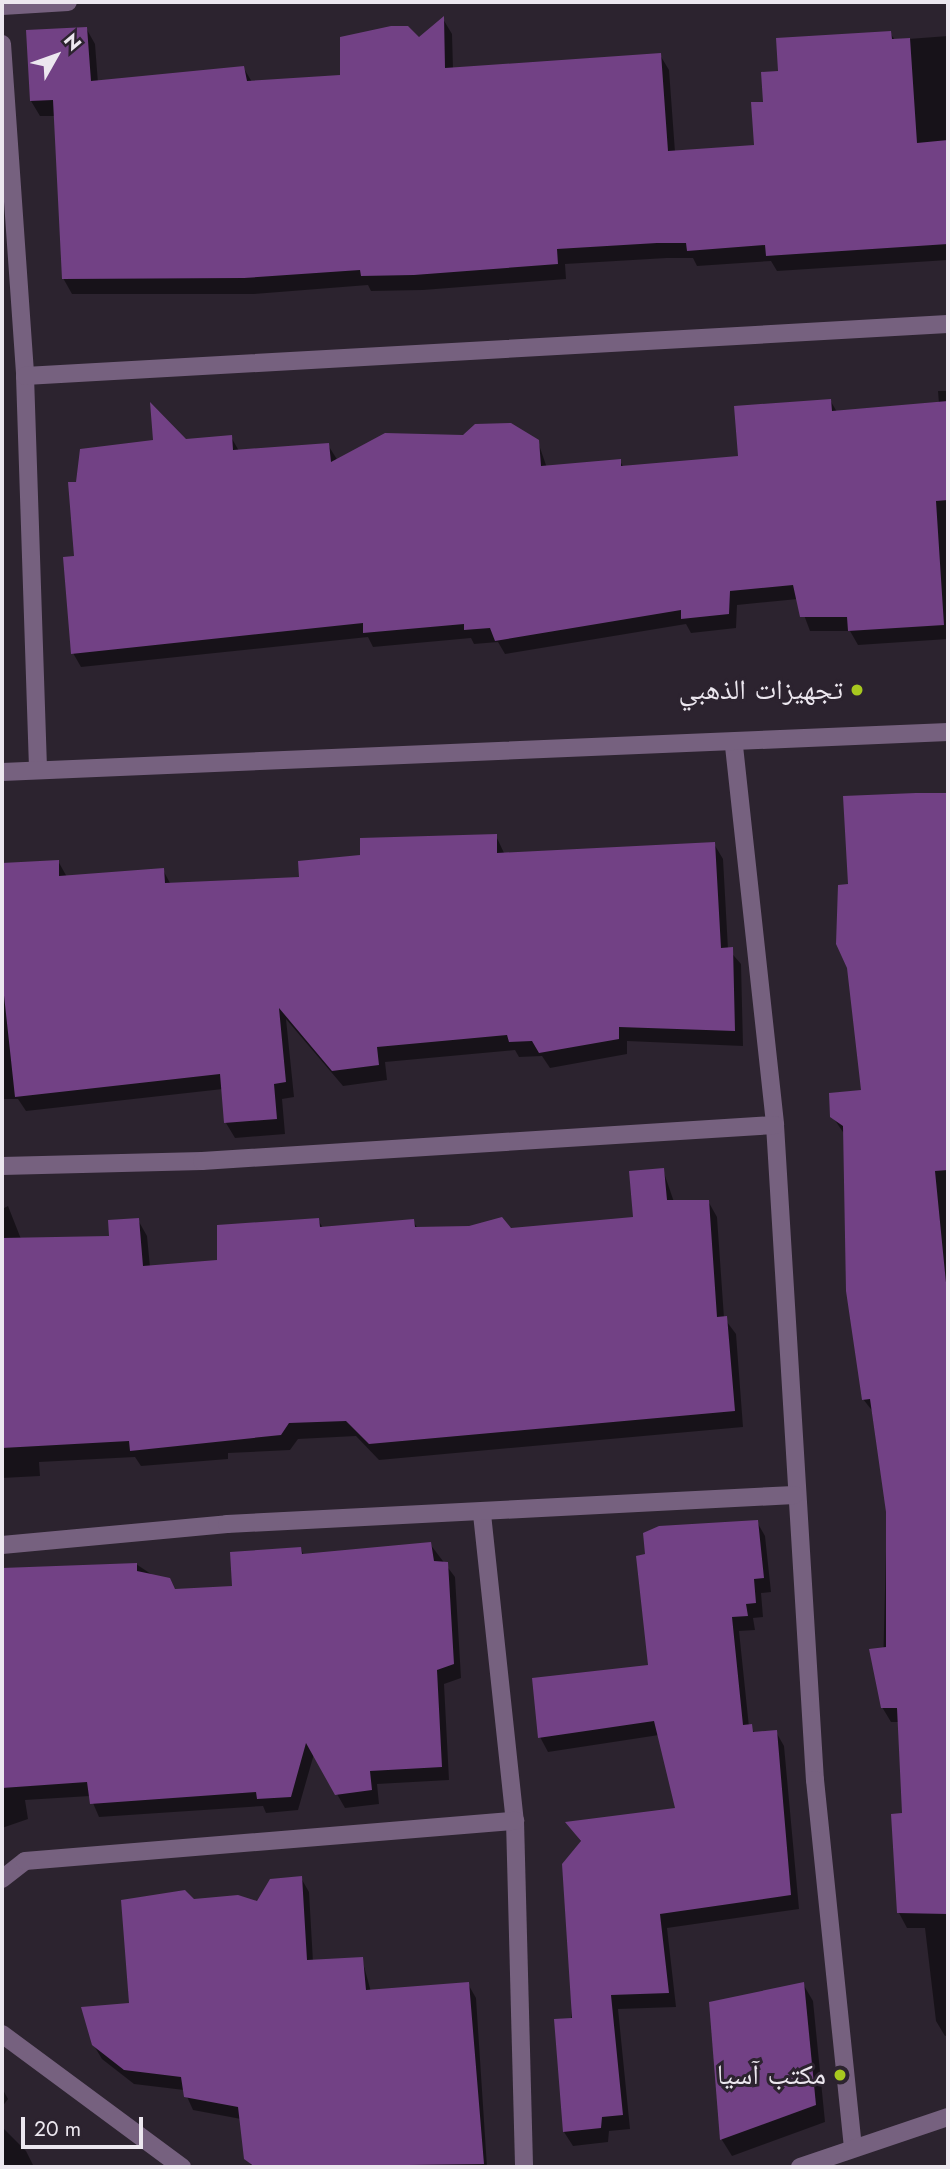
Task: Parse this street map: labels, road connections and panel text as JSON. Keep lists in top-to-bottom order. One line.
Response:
{"places":["تجهيزات الذهبي","مكتب آسيا"],"scale_bar":"20 m","north":"top right"}
